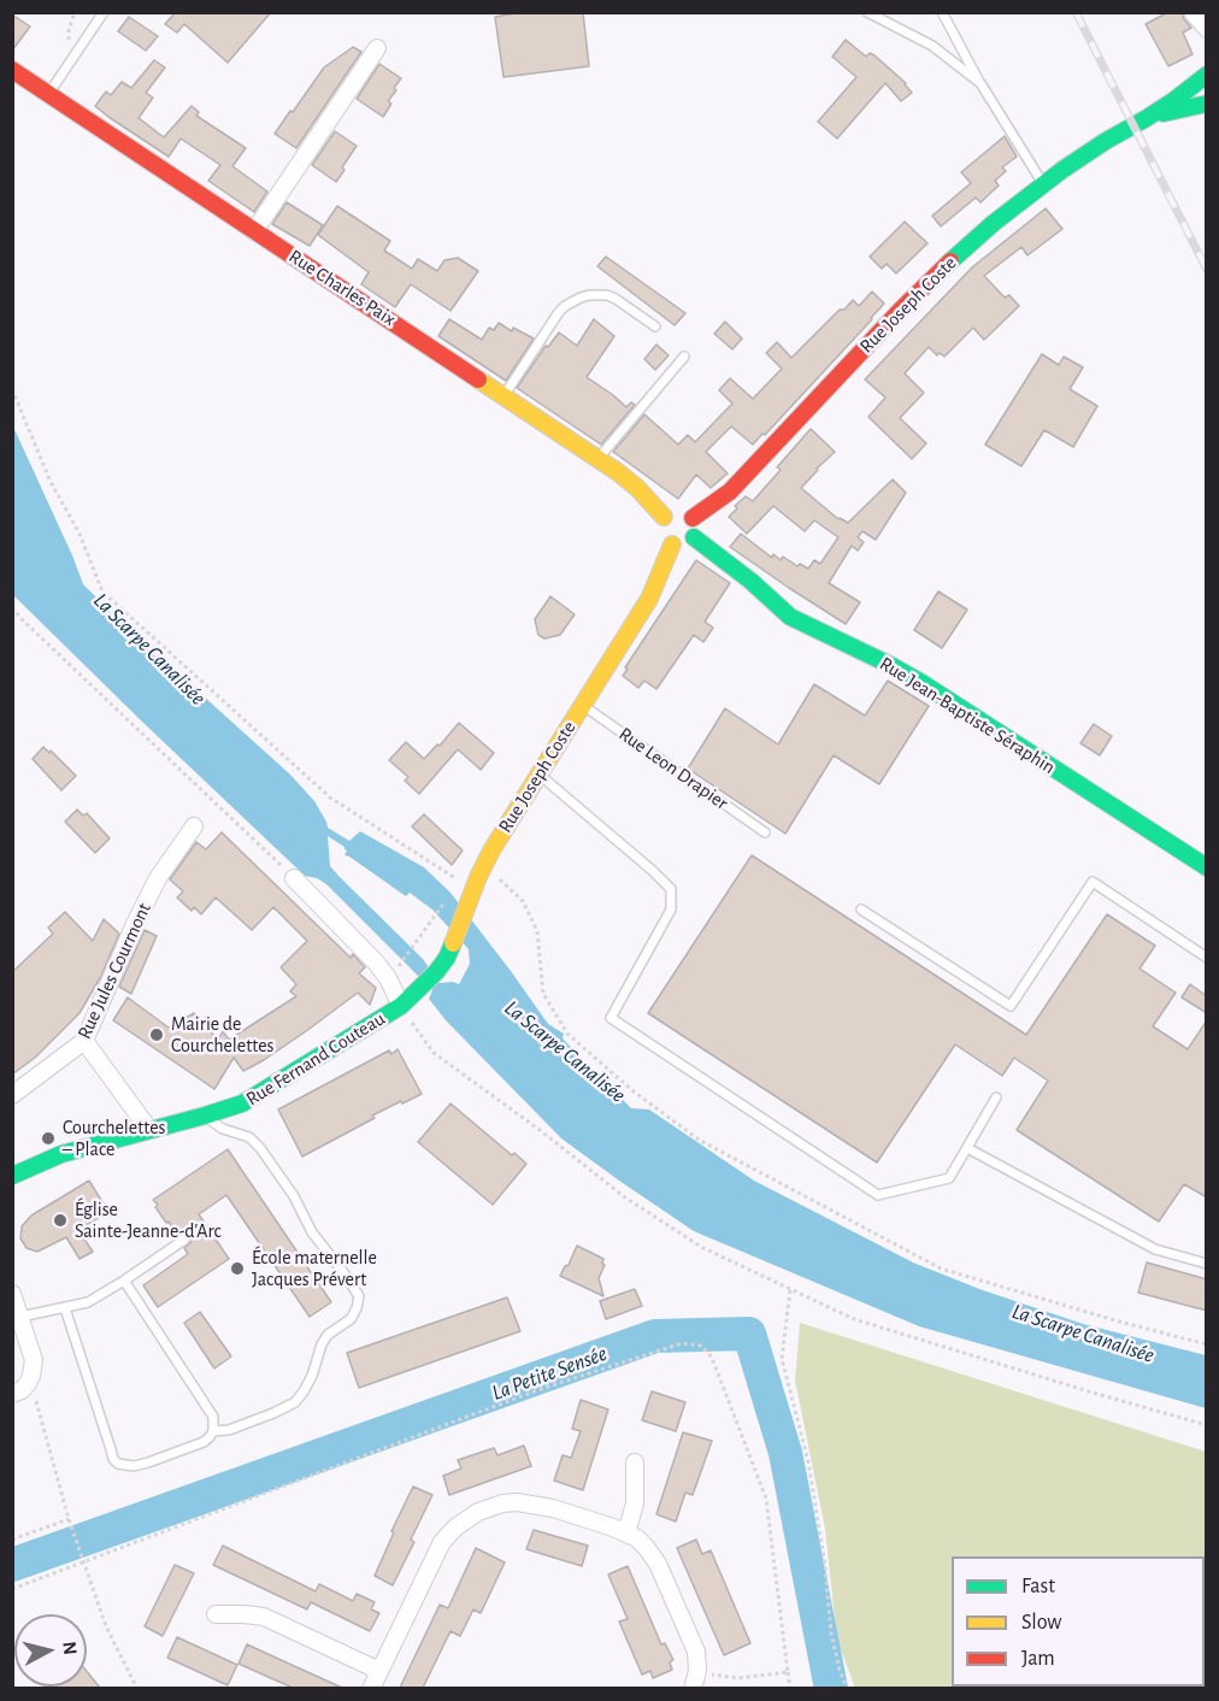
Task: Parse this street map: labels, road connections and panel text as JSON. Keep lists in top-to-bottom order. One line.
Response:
{"streets":{"street":["Rue Charles Paix","Rue Joseph Coste","Rue Jean-Baptiste Séraphin","Rue Jules Courmont","Rue Fernand Couteau"],"lane":["Rue Leon Drapier"]},"crossings":[["Rue Charles Paix","Rue Joseph Coste"],["Rue Joseph Coste","Rue Leon Drapier"],["Rue Joseph Coste","Rue Fernand Couteau"]],"water":["La Scarpe Canalisée","La Petite Sensée"],"places":["Mairie de Courchelettes","Courchelettes – Place","Église Sainte-Jeanne-d'Arc","École maternelle Jacques Prévert"],"legend":["Fast","Slow","Jam"],"north":"right"}
